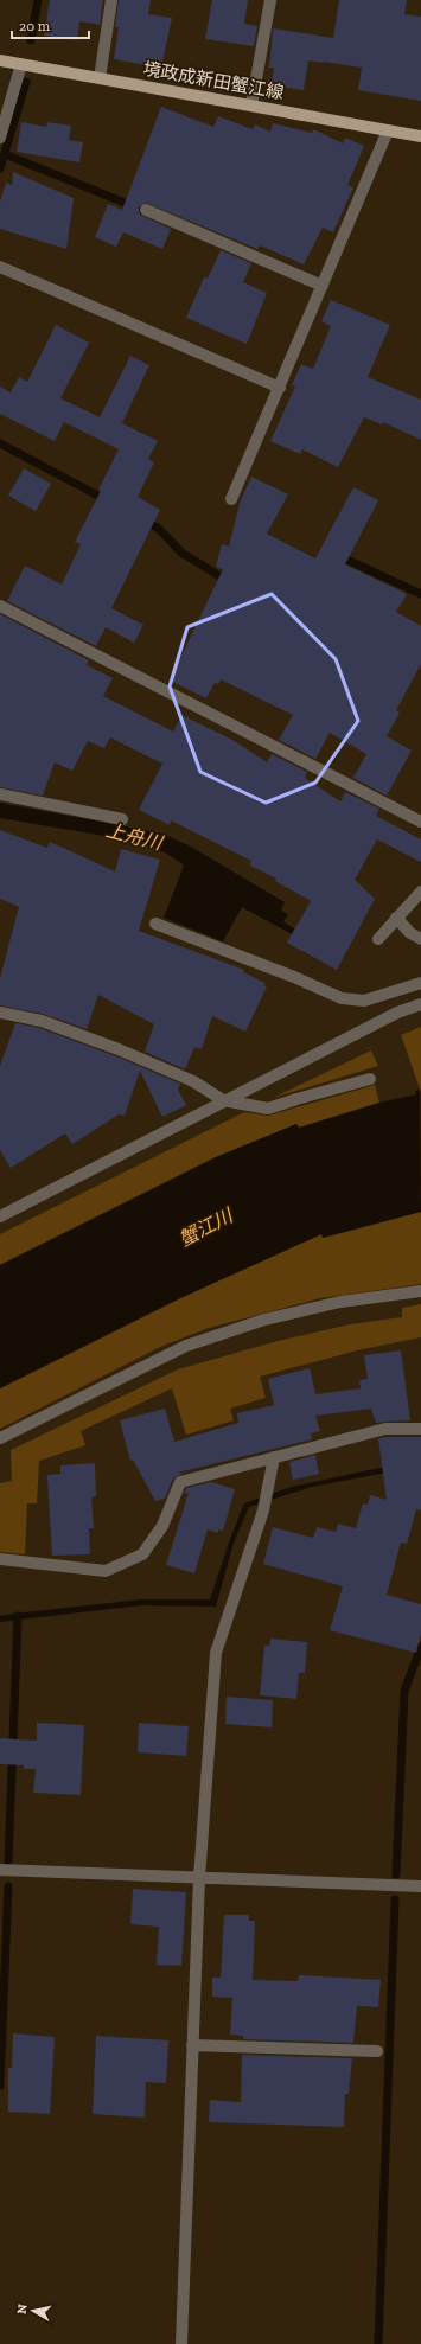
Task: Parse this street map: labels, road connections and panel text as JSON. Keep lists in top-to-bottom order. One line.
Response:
{"streets":{"main road":["境政成新田蟹江線"]},"water":["上舟川","蟹江川"],"scale_bar":"20 m","north":"left"}
